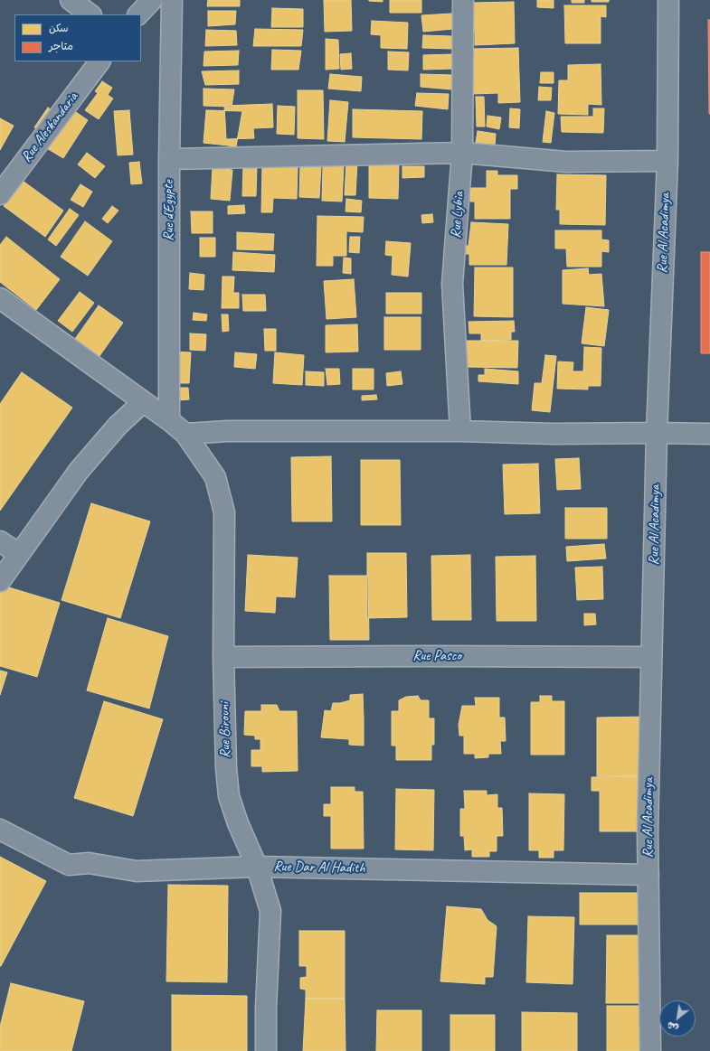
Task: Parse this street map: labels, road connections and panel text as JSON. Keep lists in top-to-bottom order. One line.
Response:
{"streets":{"street":["Rue Aleskandaria","Rue d'Egypte","Rue Lybia","Rue Al Acadimya","Rue Pasco","Rue Birouni","Rue Dar Al Hadith"]},"crossings":[["Rue d'Egypte","Rue Birouni"],["Rue Al Acadimya","Rue Pasco"],["Rue Al Acadimya","Rue Dar Al Hadith"],["Rue Pasco","Rue Birouni"],["Rue Birouni","Rue Dar Al Hadith"]],"legend":["سكن","متاجر"],"north":"bottom left"}
